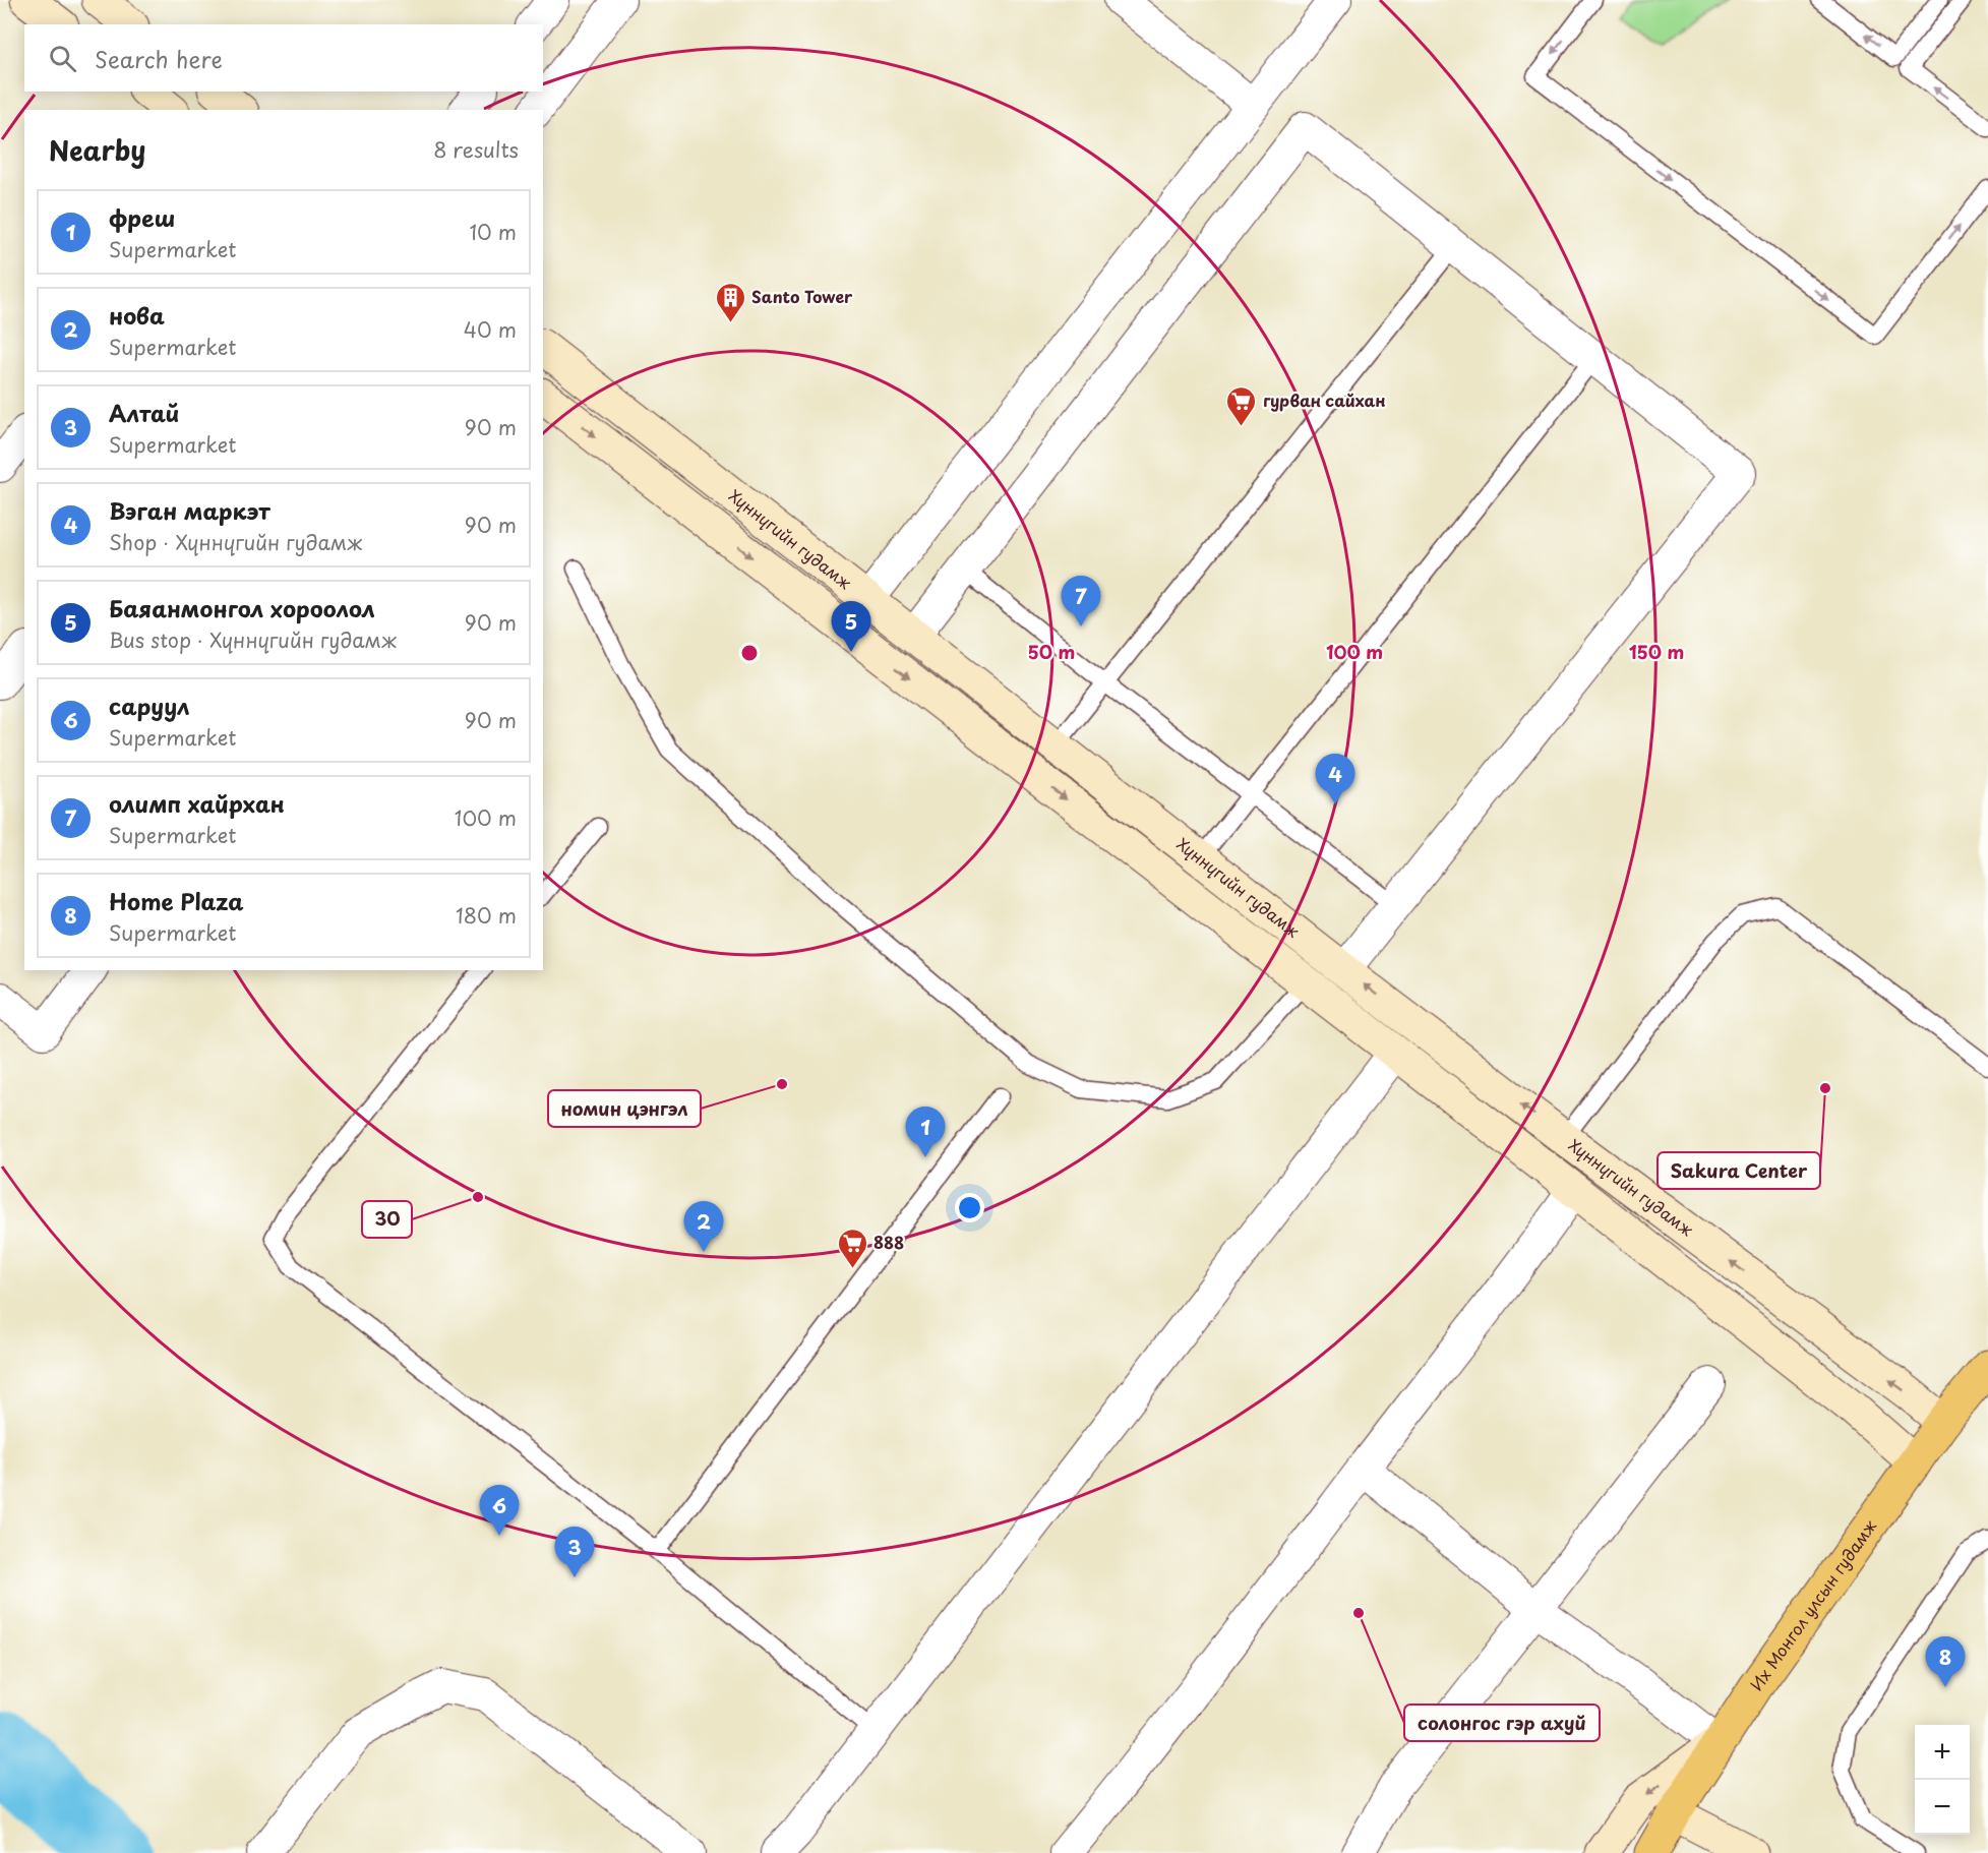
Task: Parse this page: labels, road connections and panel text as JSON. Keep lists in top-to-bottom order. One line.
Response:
{"streets":{"main road":["Хүннүгийн гудамж","Их Монгол улсын гудамж"]},"crossings":[["Хүннүгийн гудамж","Их Монгол улсын гудамж"]],"places":{"building":["Santo Tower"],"supermarket":["гурван сайхан","888"],"other":["номин цэнгэл","Sakura Center","30","солонгос гэр ахуй"]},"page":{"search":"Search here","heading":["Nearby","8 results"],"list":[{"mark":"1","name":"фреш","note":"Supermarket","value":"10 m"},{"mark":"2","name":"нова","note":"Supermarket","value":"40 m"},{"mark":"3","name":"Алтай","note":"Supermarket","value":"90 m"},{"mark":"4","name":"Вэган маркэт","note":"Shop · Хүннүгийн гудамж","value":"90 m"},{"mark":"5","name":"Баяанмонгол хороолол","note":"Bus stop · Хүннүгийн гудамж","value":"90 m"},{"mark":"6","name":"саруул","note":"Supermarket","value":"90 m"},{"mark":"7","name":"олимп хайрхан","note":"Supermarket","value":"100 m"},{"mark":"8","name":"Home Plaza","note":"Supermarket","value":"180 m"}],"pins":["7","5","4","1","2","6","3","8"],"map_buttons":["+","−"]},"rings":["50 m","100 m","150 m"]}
